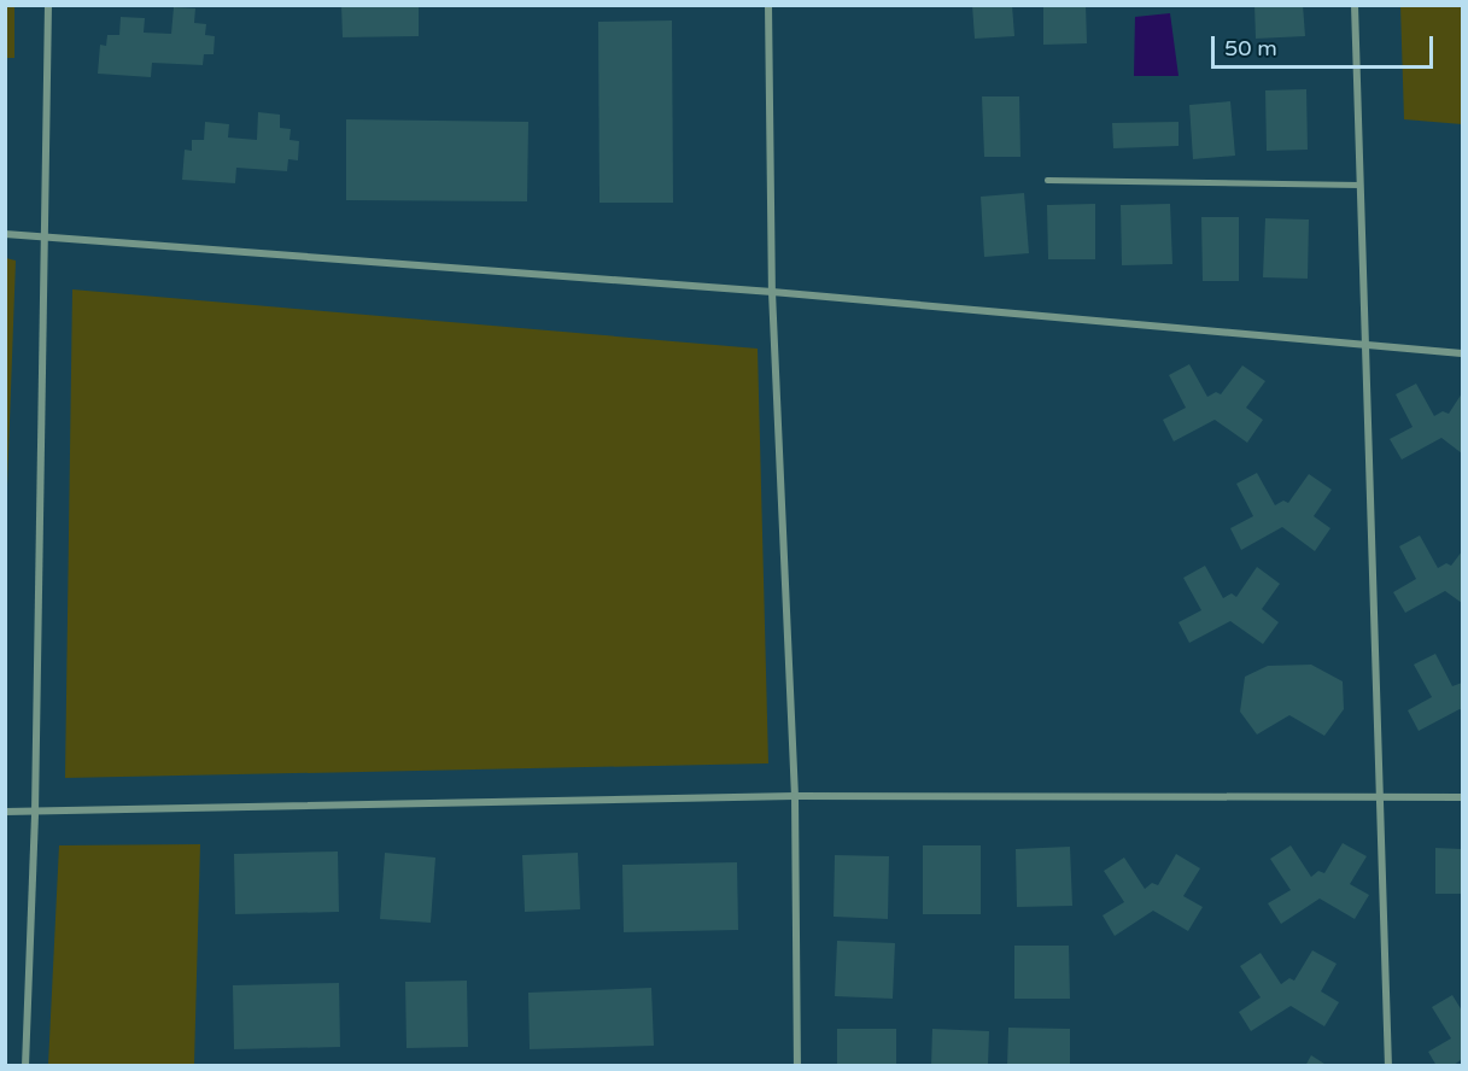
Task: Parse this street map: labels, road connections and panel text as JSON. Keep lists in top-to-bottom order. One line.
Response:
{"scale_bar":"50 m"}
